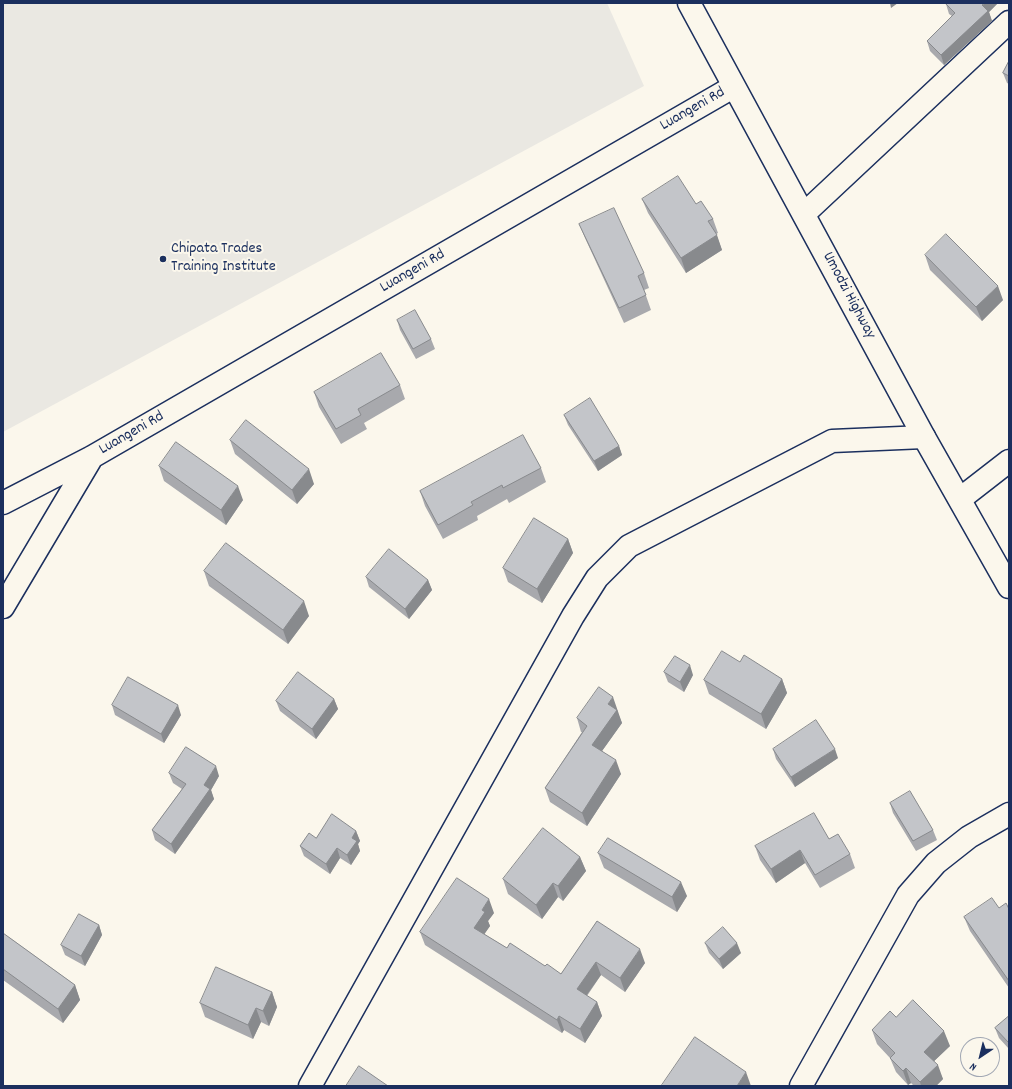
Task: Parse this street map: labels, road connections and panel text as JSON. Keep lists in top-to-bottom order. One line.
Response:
{"streets":{"main road":["Luangeni Rd","Umodzi Highway"]},"crossings":[["Luangeni Rd","Umodzi Highway"]],"places":["Chipata Trades Training Institute"],"north":"bottom left"}
